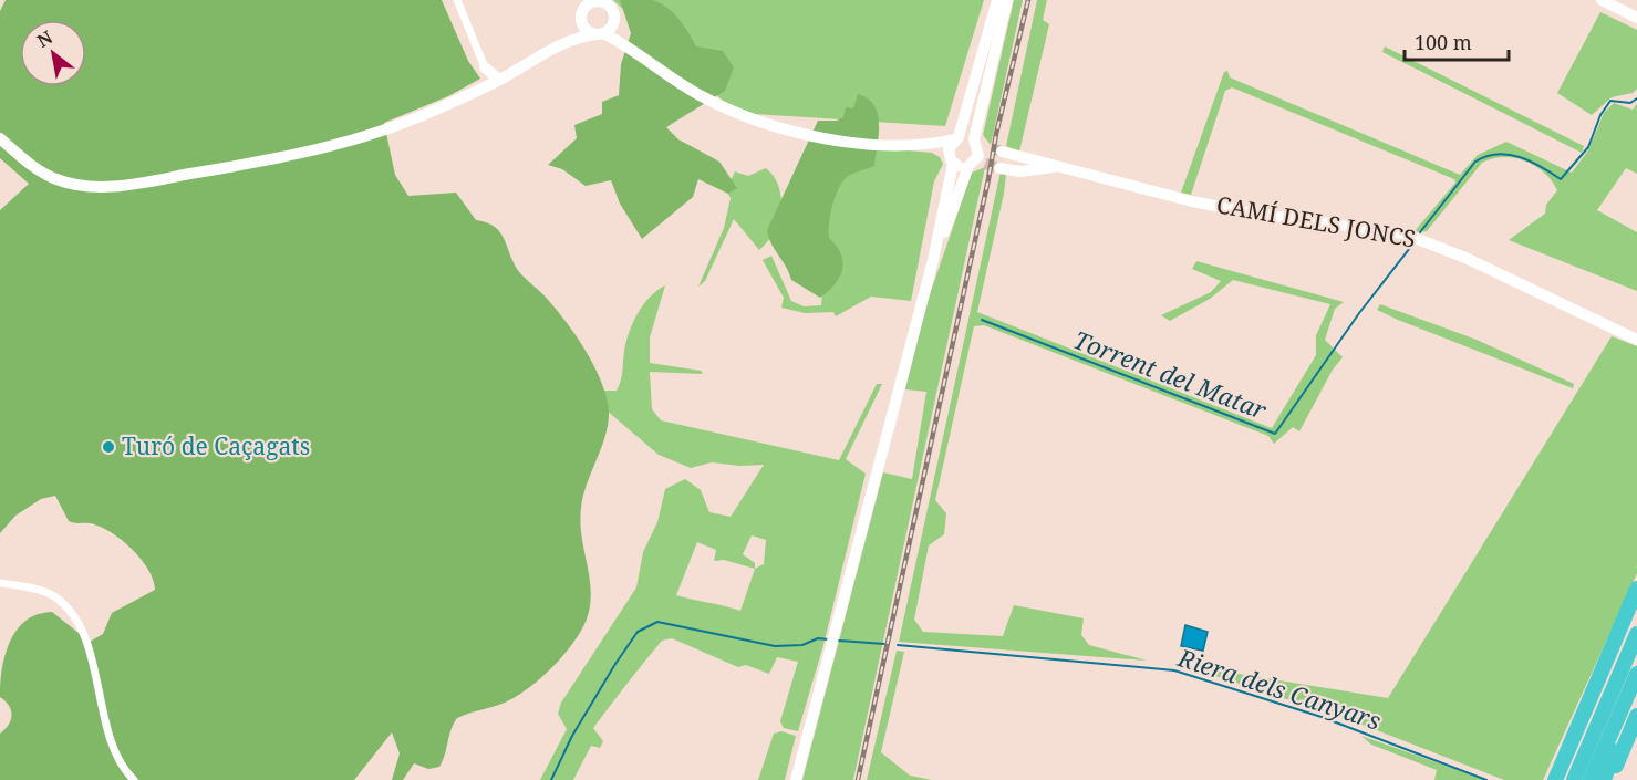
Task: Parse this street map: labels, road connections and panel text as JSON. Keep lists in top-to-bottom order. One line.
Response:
{"streets":{"street":["CAMÍ DELS JONCS"]},"water":["Torrent del Matar","Riera dels Canyars"],"places":["Turó de Caçagats"],"scale_bar":"100 m","north":"top left"}
